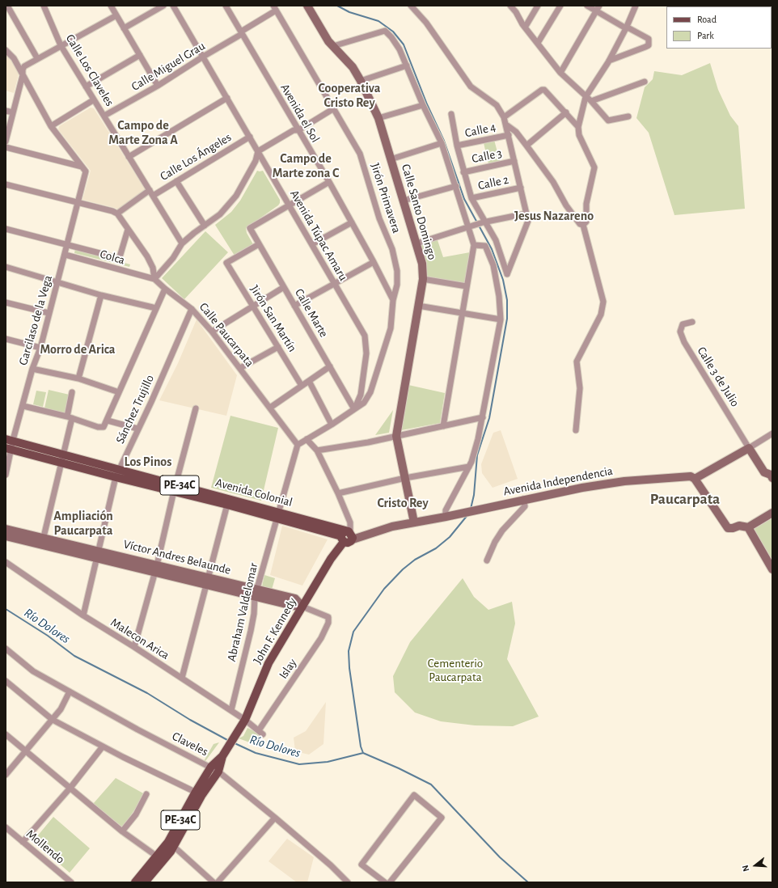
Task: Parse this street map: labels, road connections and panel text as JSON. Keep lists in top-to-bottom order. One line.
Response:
{"streets":{"main road":["PE-34C","Avenida Colonial","John F. Kennedy"],"street":["Calle Miguel Grau","Calle Los Claveles","Avenida el Sol","Calle 4","Calle 3","Calle Los Ángeles","Calle 2","Jirón Primavera","Calle Santo Domingo","Avenida Túpac Amaru","Colca","Calle Marte","Jirón San Martín","Garcilaso de la Vega","Calle Paucarpata","Calle 3 de Julio","Sánchez Trujillo","Avenida Independencia","Víctor Andres Belaunde","Abraham Valdelomar","Malecon Arica","Islay","Claveles","Mollendo"]},"crossings":[["Calle Miguel Grau","Calle Los Claveles"],["Calle Miguel Grau","Avenida el Sol"],["Calle Miguel Grau","Jirón Primavera"],["Calle Miguel Grau","Avenida Túpac Amaru"],["Calle Los Claveles","Calle Los Ángeles"],["Avenida el Sol","Jirón Primavera"],["Calle Los Ángeles","Avenida Túpac Amaru"],["Jirón Primavera","Avenida Túpac Amaru"],["Jirón Primavera","Calle Marte"],["Calle Santo Domingo","Avenida Independencia"],["Avenida Túpac Amaru","Calle Marte"],["Colca","Garcilaso de la Vega"],["Colca","Calle Paucarpata"],["Calle Marte","Jirón San Martín"],["Garcilaso de la Vega","Avenida Colonial"],["Calle Paucarpata","Sánchez Trujillo"],["Calle Paucarpata","Abraham Valdelomar"],["Sánchez Trujillo","Avenida Colonial"],["Sánchez Trujillo","Víctor Andres Belaunde"],["Sánchez Trujillo","Malecon Arica"],["Avenida Independencia","Avenida Colonial"],["Avenida Independencia","John F. Kennedy"],["PE-34C","John F. Kennedy"],["PE-34C","Claveles"],["Avenida Colonial","Abraham Valdelomar"],["Avenida Colonial","John F. Kennedy"],["Víctor Andres Belaunde","Abraham Valdelomar"],["Víctor Andres Belaunde","John F. Kennedy"],["Víctor Andres Belaunde","Islay"],["Abraham Valdelomar","Malecon Arica"],["John F. Kennedy","Malecon Arica"],["Malecon Arica","Islay"]],"districts":["Cooperativa Cristo Rey","Campo de Marte Zona A","Campo de Marte zona C","Jesus Nazareno","Morro de Arica","Los Pinos","Paucarpata","Cristo Rey","Ampliación Paucarpata"],"water":["Río Dolores"],"parks":["Cementerio Paucarpata"],"legend":["Road","Park"],"north":"left"}
